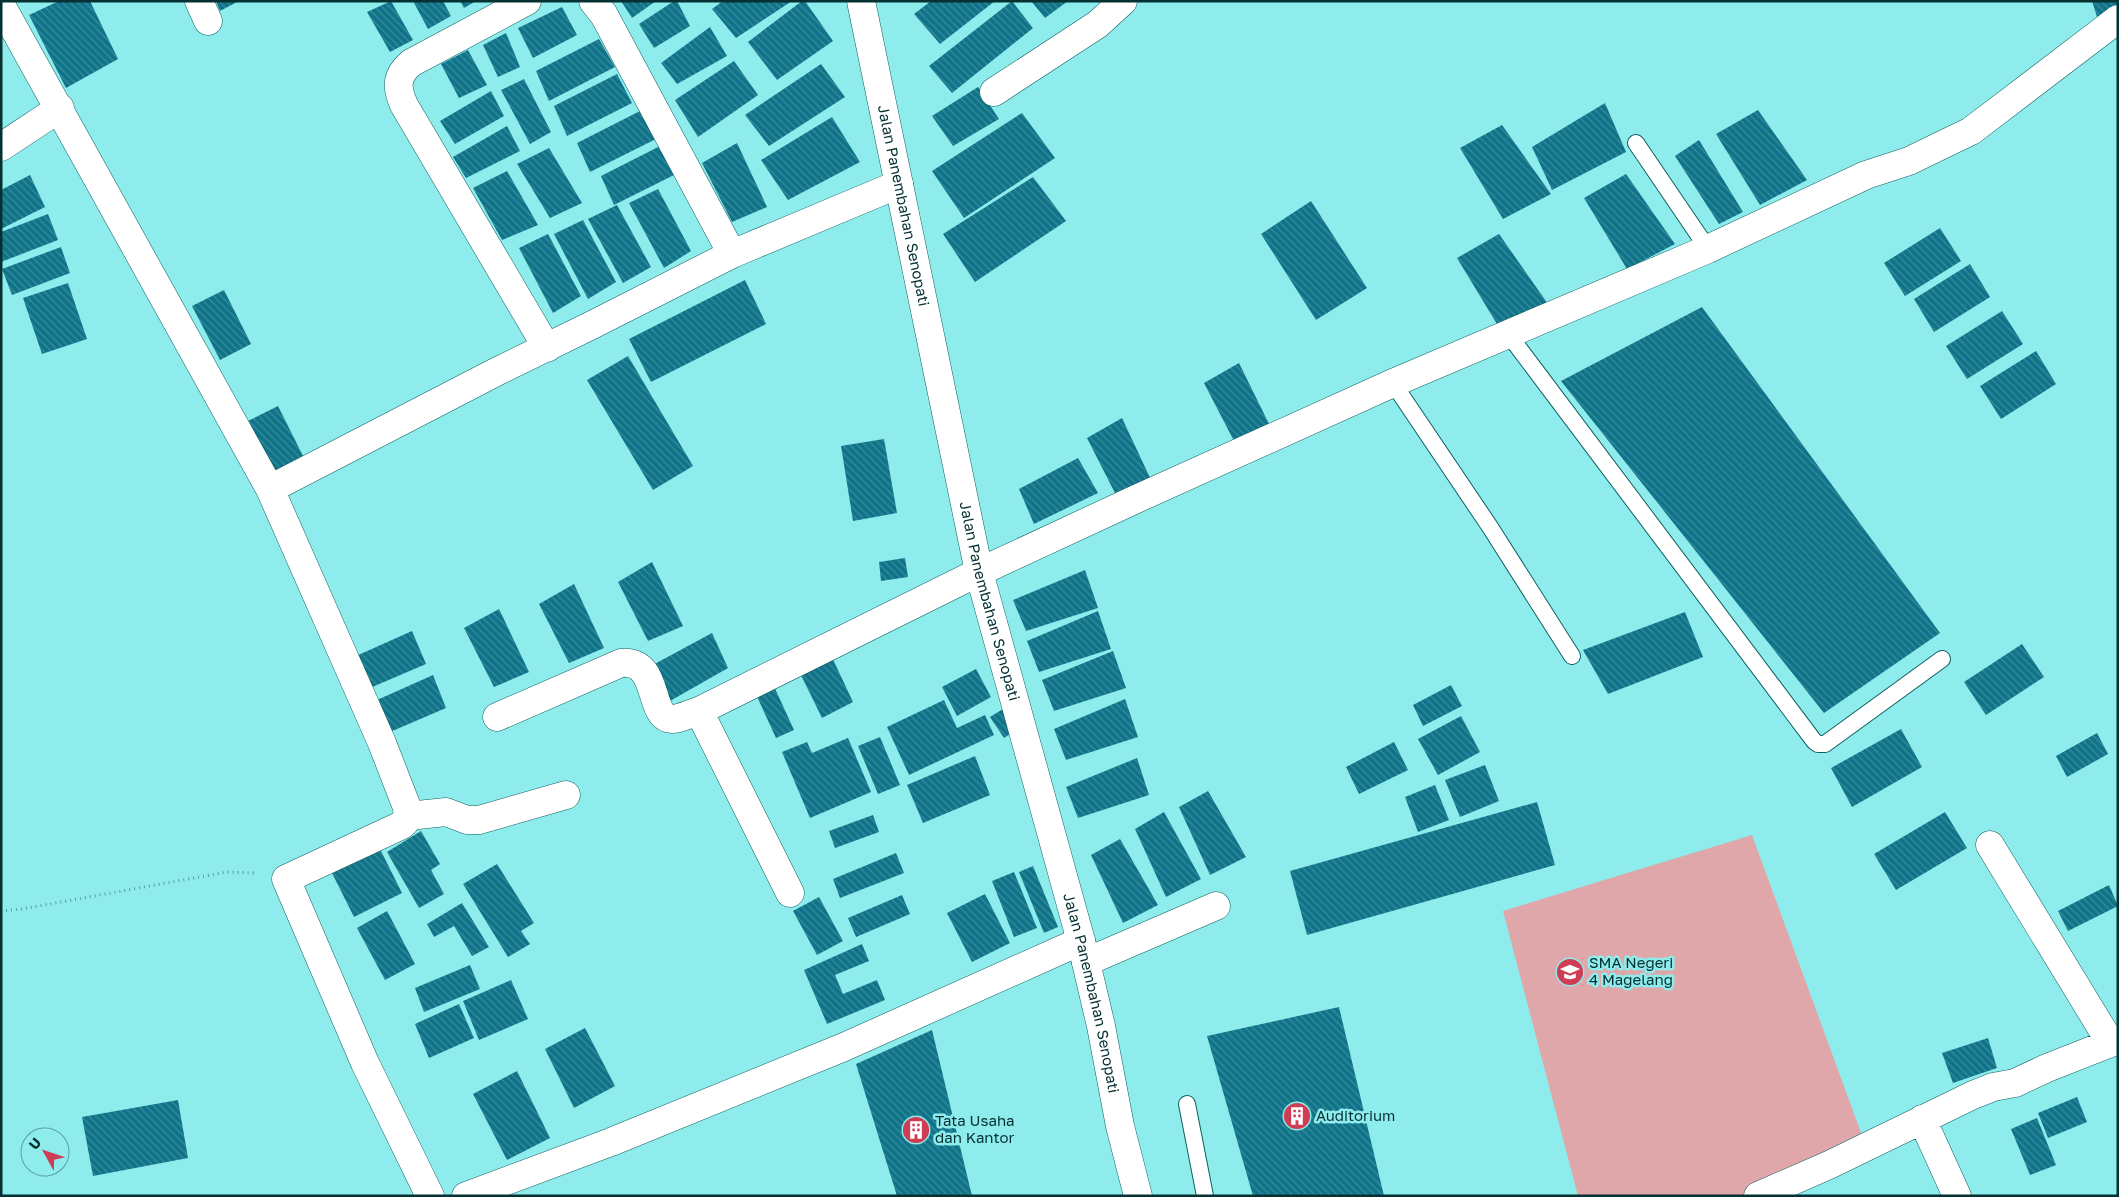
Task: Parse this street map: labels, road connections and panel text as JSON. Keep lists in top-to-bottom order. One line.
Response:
{"streets":{"street":["Jalan Panembahan Senopati"]},"places":{"school or university":["SMA Negeri 4 Magelang"],"building":["Auditorium","Tata Usaha dan Kantor"]},"north":"top left"}
